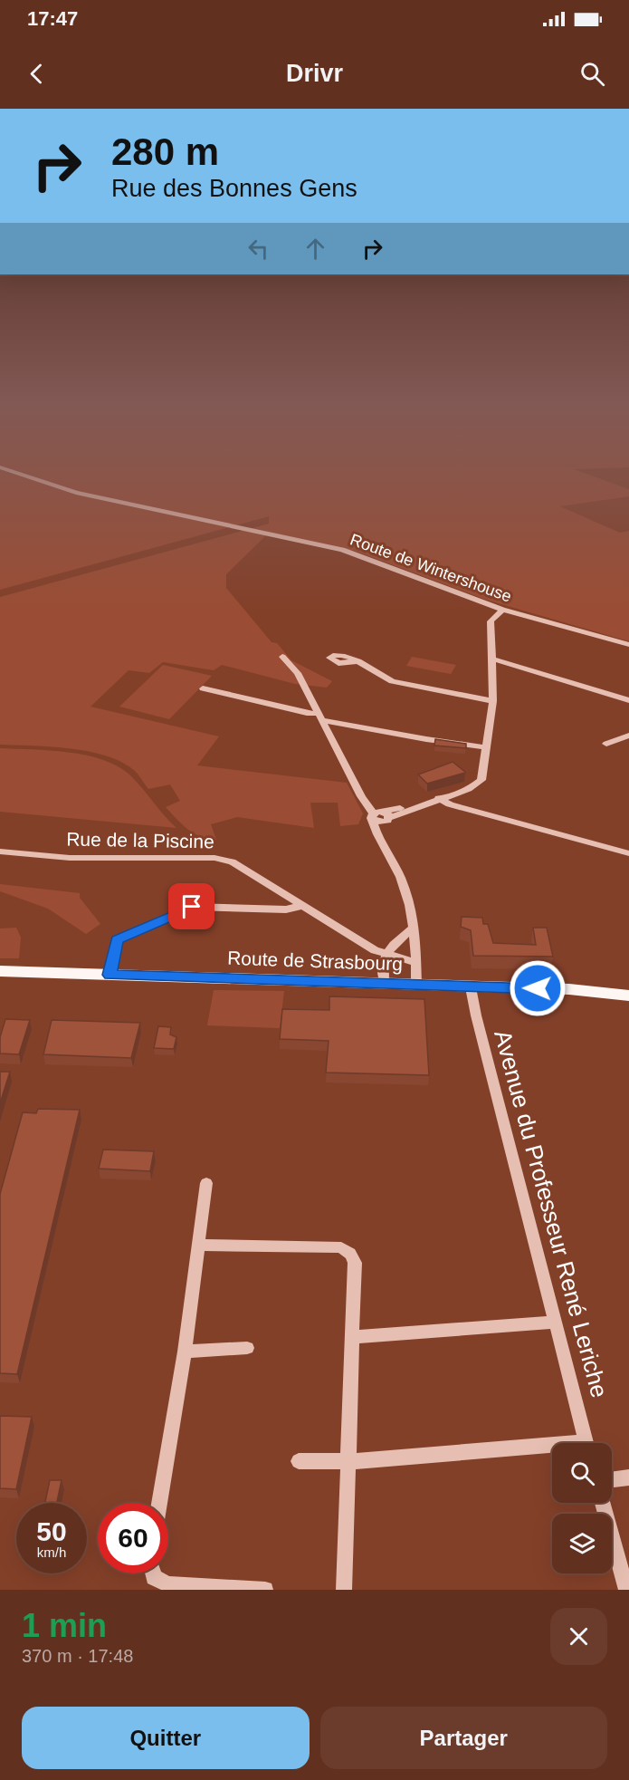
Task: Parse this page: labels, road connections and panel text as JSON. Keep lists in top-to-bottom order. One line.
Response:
{"streets":{"main road":["Route de Strasbourg"],"street":["Route de Wintershouse","Rue de la Piscine","Avenue du Professeur René Leriche"]},"crossings":[["Route de Strasbourg","Avenue du Professeur René Leriche"]],"page":{"status":"17:47","header":"Drivr","turn":["280 m","Rue des Bonnes Gens"],"speed":"50 km/h","limit":"60","heading":["1 min","370 m · 17:48"],"buttons":["Quitter","Partager"]}}
